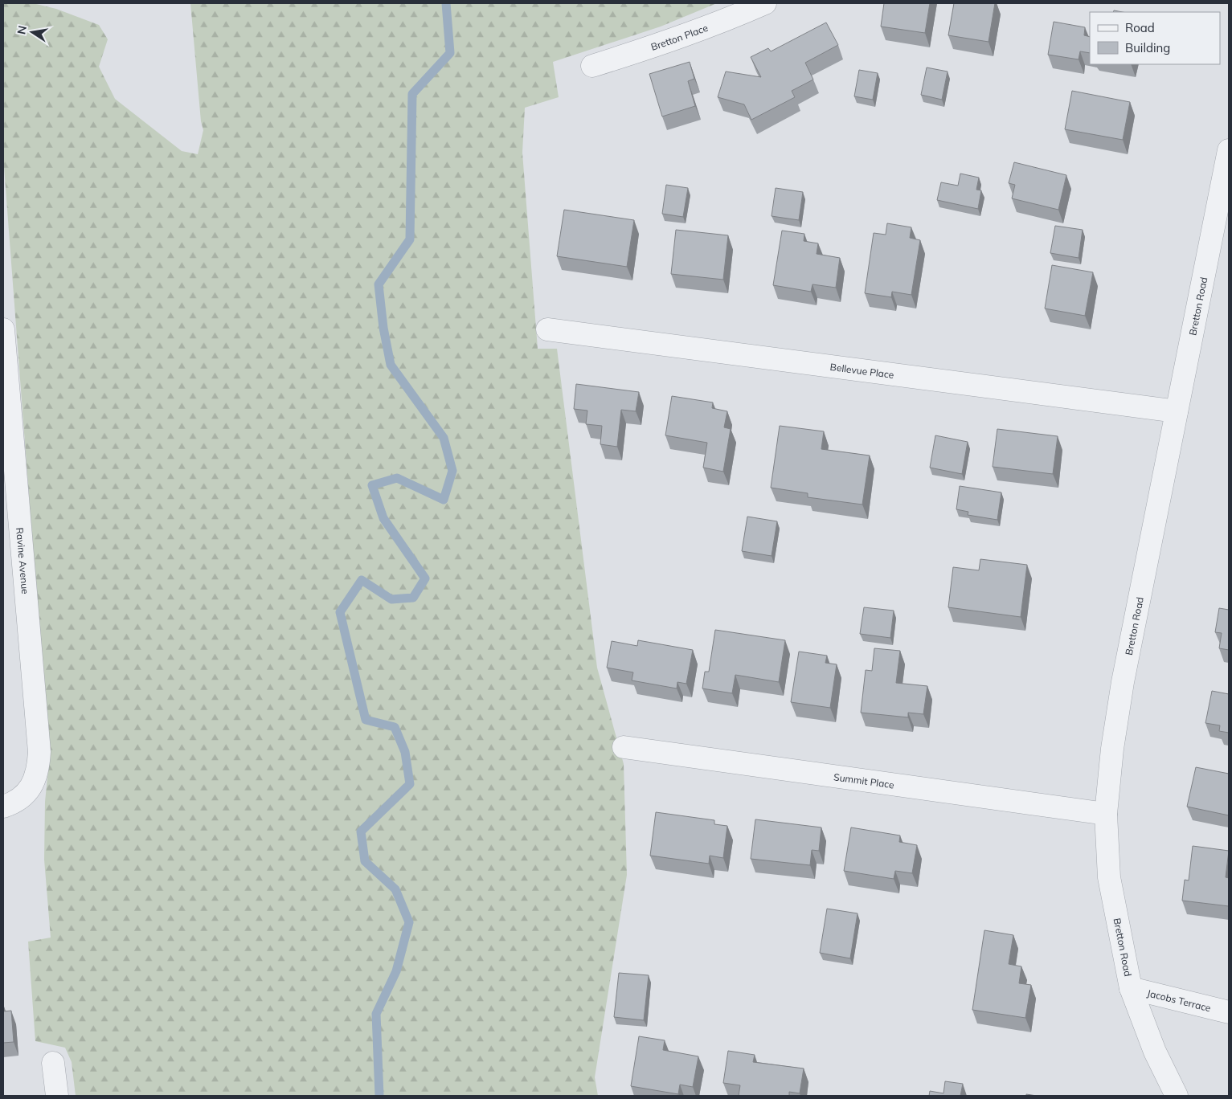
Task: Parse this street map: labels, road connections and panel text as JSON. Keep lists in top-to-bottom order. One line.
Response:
{"streets":{"street":["Bretton Place","Bretton Road","Bellevue Place","Ravine Avenue","Summit Place","Jacobs Terrace"]},"crossings":[["Bretton Road","Bellevue Place"],["Bretton Road","Summit Place"],["Bretton Road","Jacobs Terrace"]],"legend":["Road","Building"],"north":"left"}
